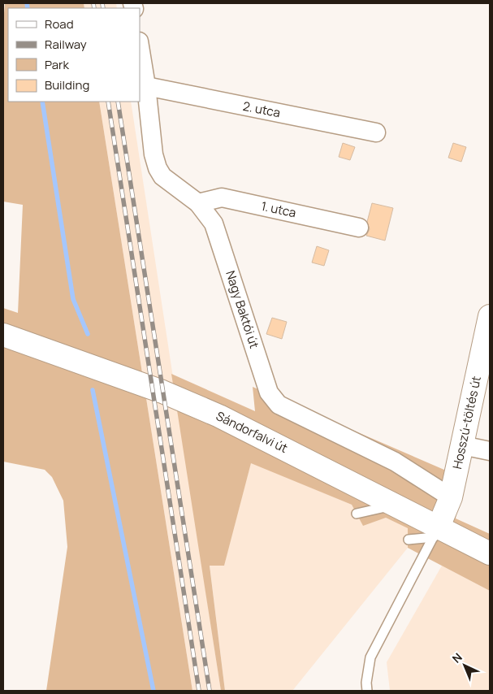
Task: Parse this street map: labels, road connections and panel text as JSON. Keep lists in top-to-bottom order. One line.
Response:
{"streets":{"main road":["Hosszú-töltés út","Sándorfalvi út"],"street":["2. utca","1. utca","Nagy Baktói út"]},"crossings":[["2. utca","Nagy Baktói út"],["1. utca","Nagy Baktói út"],["Nagy Baktói út","Hosszú-töltés út"],["Hosszú-töltés út","Sándorfalvi út"]],"legend":["Road","Railway","Park","Building"],"north":"top left"}
